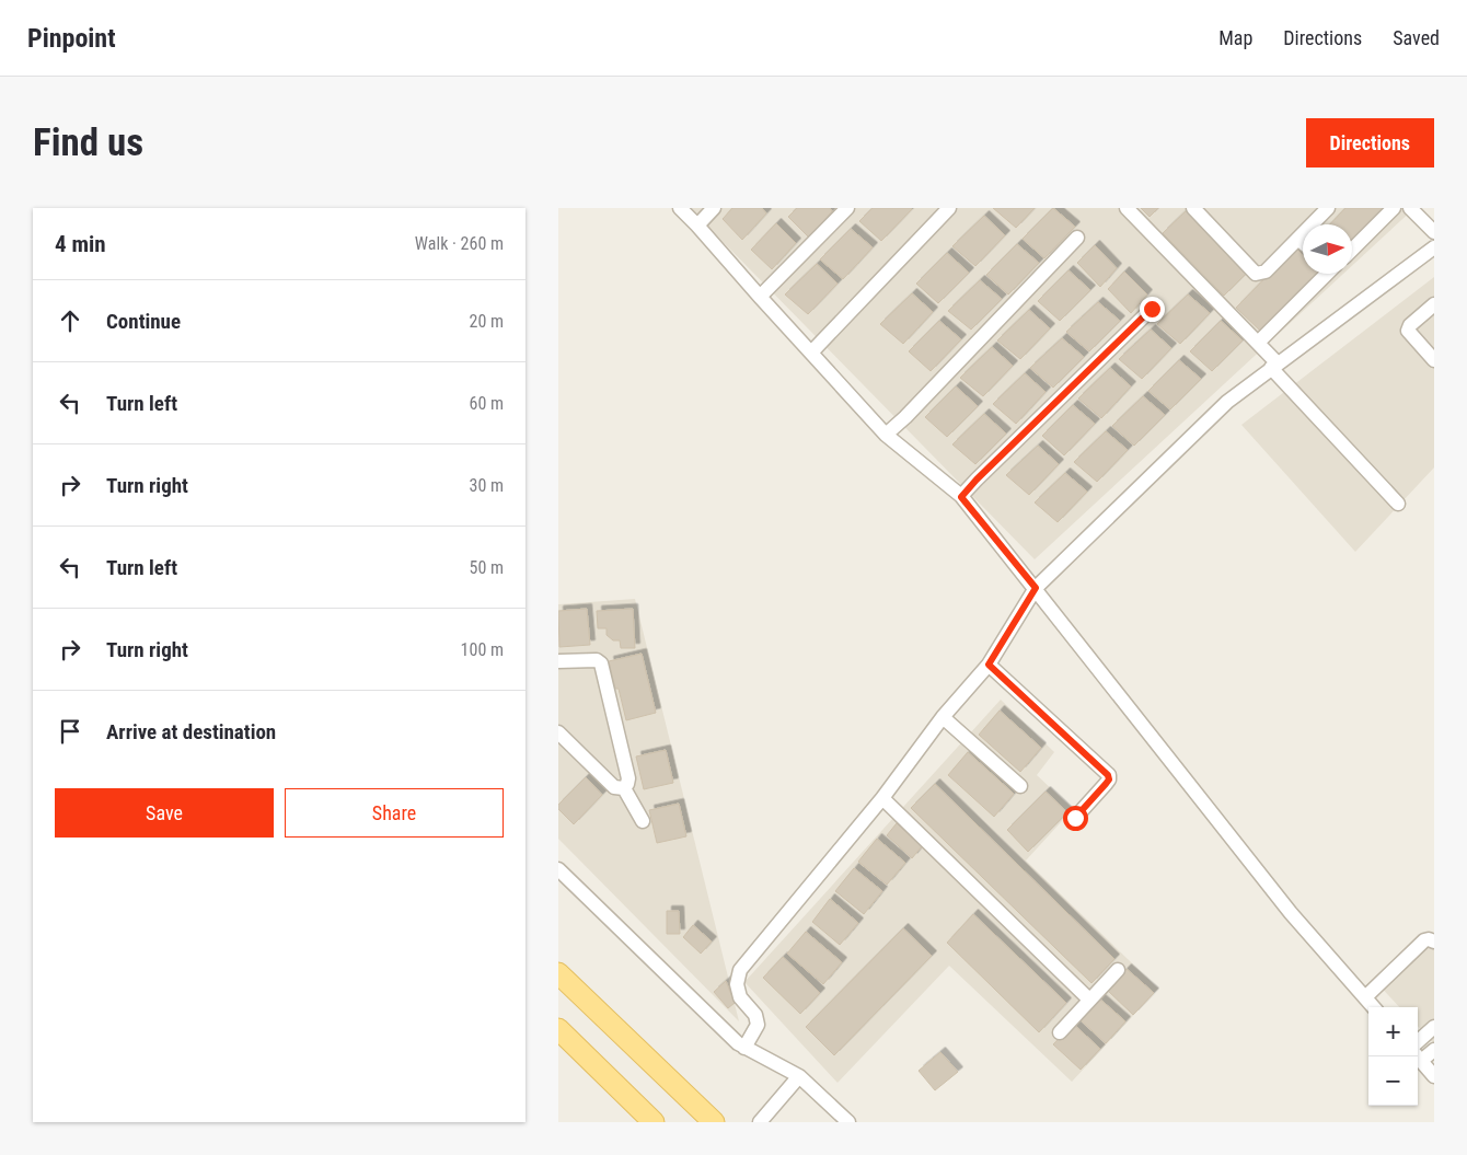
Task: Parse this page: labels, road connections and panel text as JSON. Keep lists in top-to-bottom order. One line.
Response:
{"north":"right","page":{"header":"Pinpoint","nav":["Map","Directions","Saved"],"buttons":["Directions",["Save","Share"]],"title":"Find us","heading":["4 min","Walk · 260 m"],"list":[["Continue","20 m"],["Turn left","60 m"],["Turn right","30 m"],["Turn left","50 m"],["Turn right","100 m"],"Arrive at destination"],"map_buttons":["+","−"]}}
